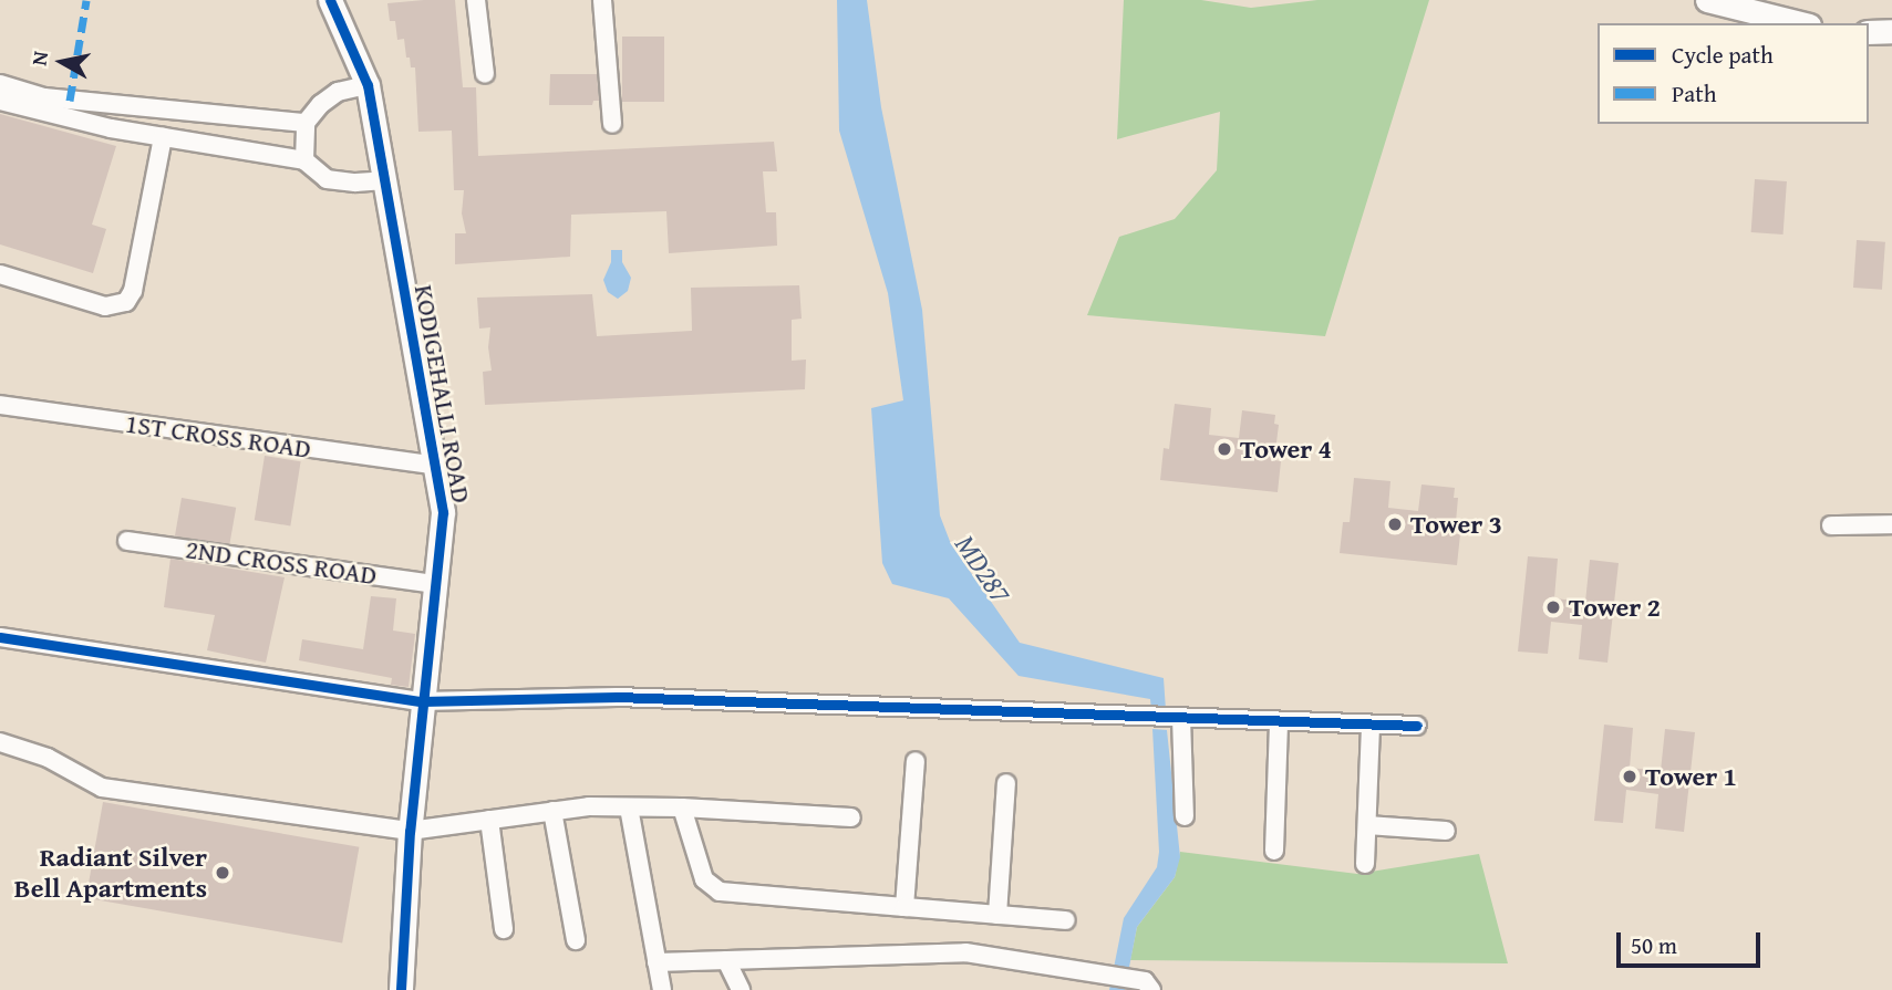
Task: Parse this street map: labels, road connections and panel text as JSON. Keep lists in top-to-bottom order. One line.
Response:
{"streets":{"street":["KODIGEHALLI ROAD","1ST CROSS ROAD","2ND CROSS ROAD"]},"crossings":[["KODIGEHALLI ROAD","1ST CROSS ROAD"],["KODIGEHALLI ROAD","2ND CROSS ROAD"]],"water":["MD287"],"places":["Tower 4","Tower 3","Tower 2","Tower 1","Radiant Silver Bell Apartments"],"legend":["Cycle path","Path"],"scale_bar":"50 m","north":"left"}
